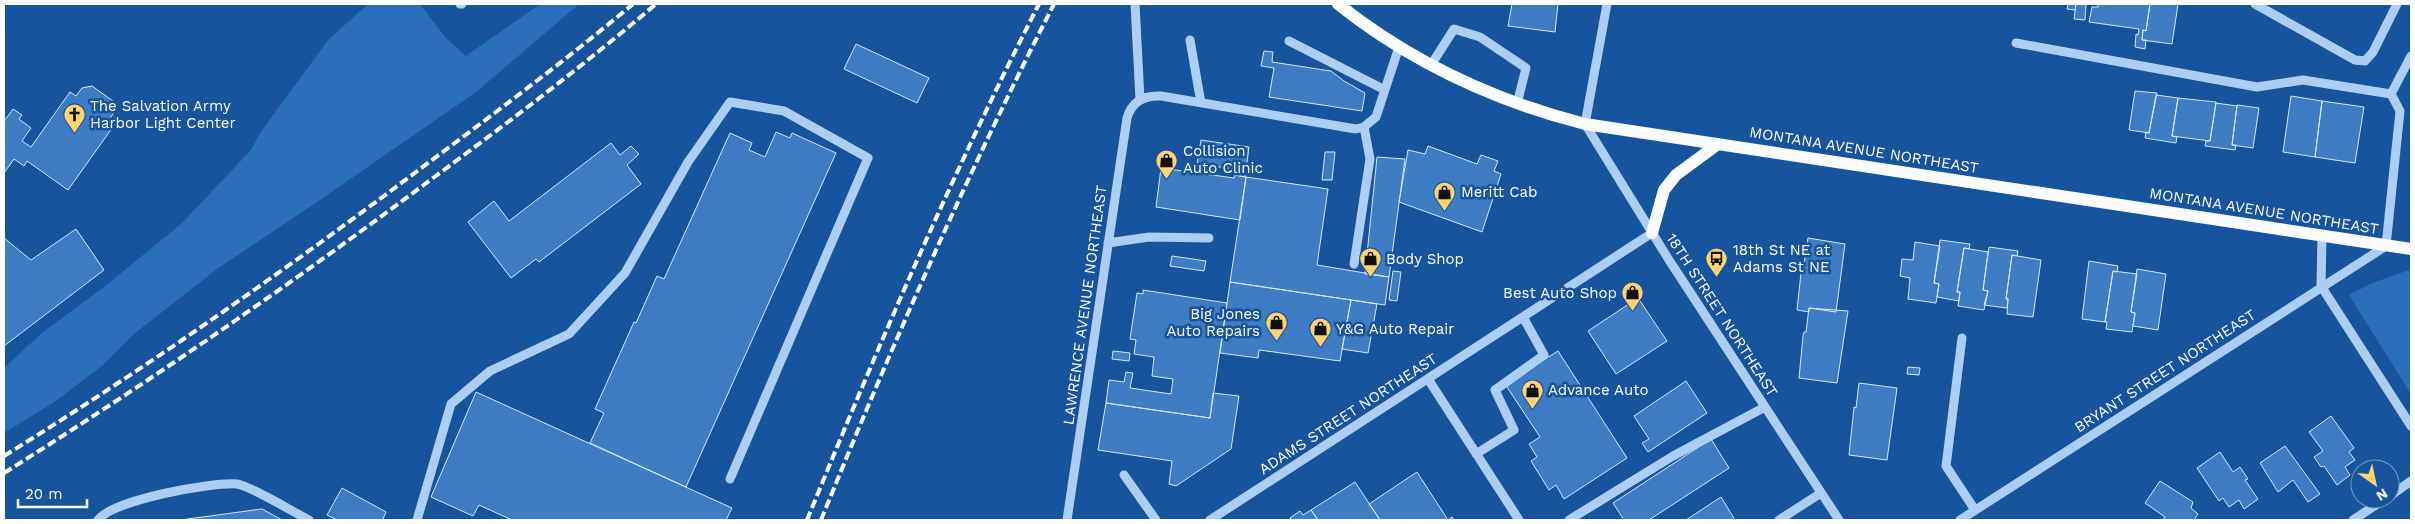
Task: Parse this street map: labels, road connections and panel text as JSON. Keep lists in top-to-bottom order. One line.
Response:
{"streets":{"main road":["MONTANA AVENUE NORTHEAST"],"street":["LAWRENCE AVENUE NORTHEAST","18TH STREET NORTHEAST","BRYANT STREET NORTHEAST","ADAMS STREET NORTHEAST"]},"crossings":[["MONTANA AVENUE NORTHEAST","18TH STREET NORTHEAST"],["MONTANA AVENUE NORTHEAST","BRYANT STREET NORTHEAST"],["18TH STREET NORTHEAST","ADAMS STREET NORTHEAST"]],"places":{"church":["The Salvation Army Harbor Light Center"],"shop":["Collision Auto Clinic","Meritt Cab","Body Shop","Best Auto Shop","Big Jones Auto Repairs","Y&G Auto Repair","Advance Auto"],"bus stop":["18th St NE at Adams St NE"]},"scale_bar":"20 m","north":"bottom right"}
